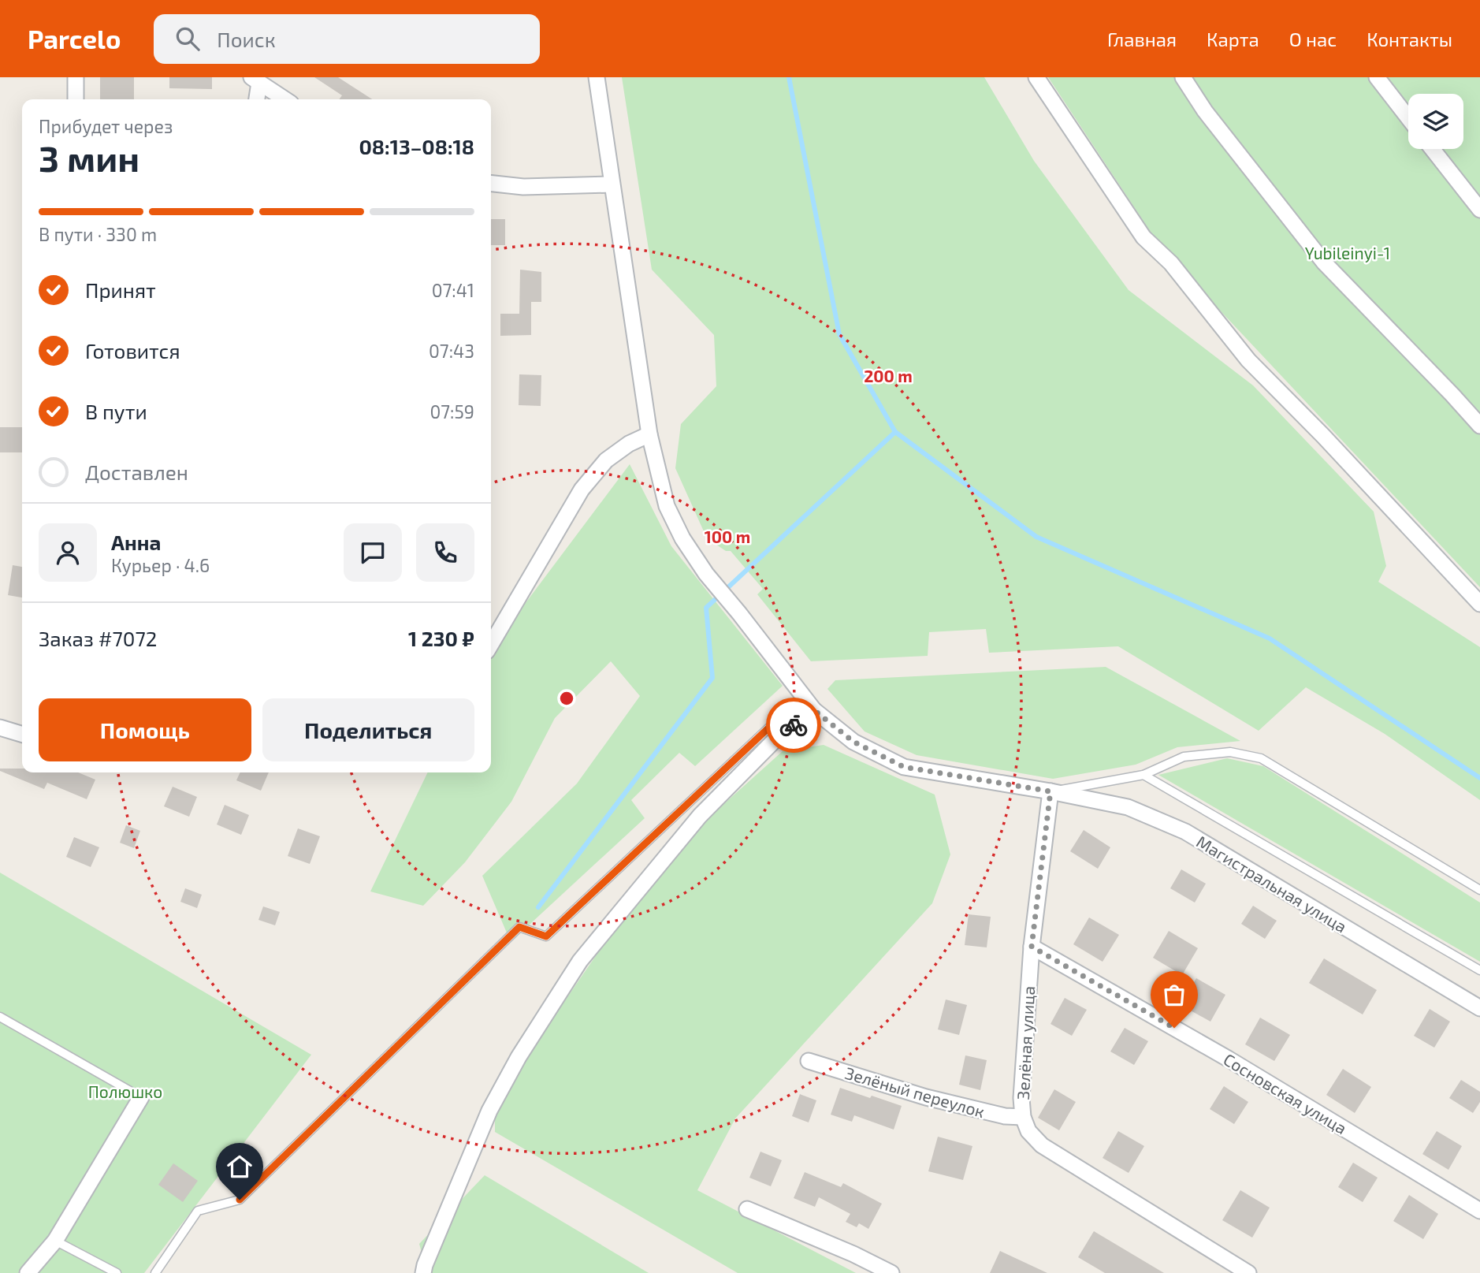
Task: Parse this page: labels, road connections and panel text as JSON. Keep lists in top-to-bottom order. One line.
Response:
{"streets":{"street":["Магистральная улица","Зелёная улица","Зелёный переулок","Сосновская улица"]},"crossings":[["Магистральная улица","Зелёная улица"],["Зелёная улица","Зелёный переулок"],["Зелёная улица","Сосновская улица"]],"parks":["Yubileinyi-1","Полюшко"],"page":{"header":"Parcelo","search":"Поиск","nav":["Главная","Карта","О нас","Контакты"],"heading":["3 мин","Прибудет через","08:13–08:18"],"panel":["Анна","Курьер · 4.6","Заказ #7072","1 230 ₽"],"bar":"В пути · 330 m","list":[["Принят","07:41"],["Готовится","07:43"],["В пути","07:59"],"Доставлен"],"buttons":["Помощь","Поделиться"]},"rings":["200 m","100 m"]}
